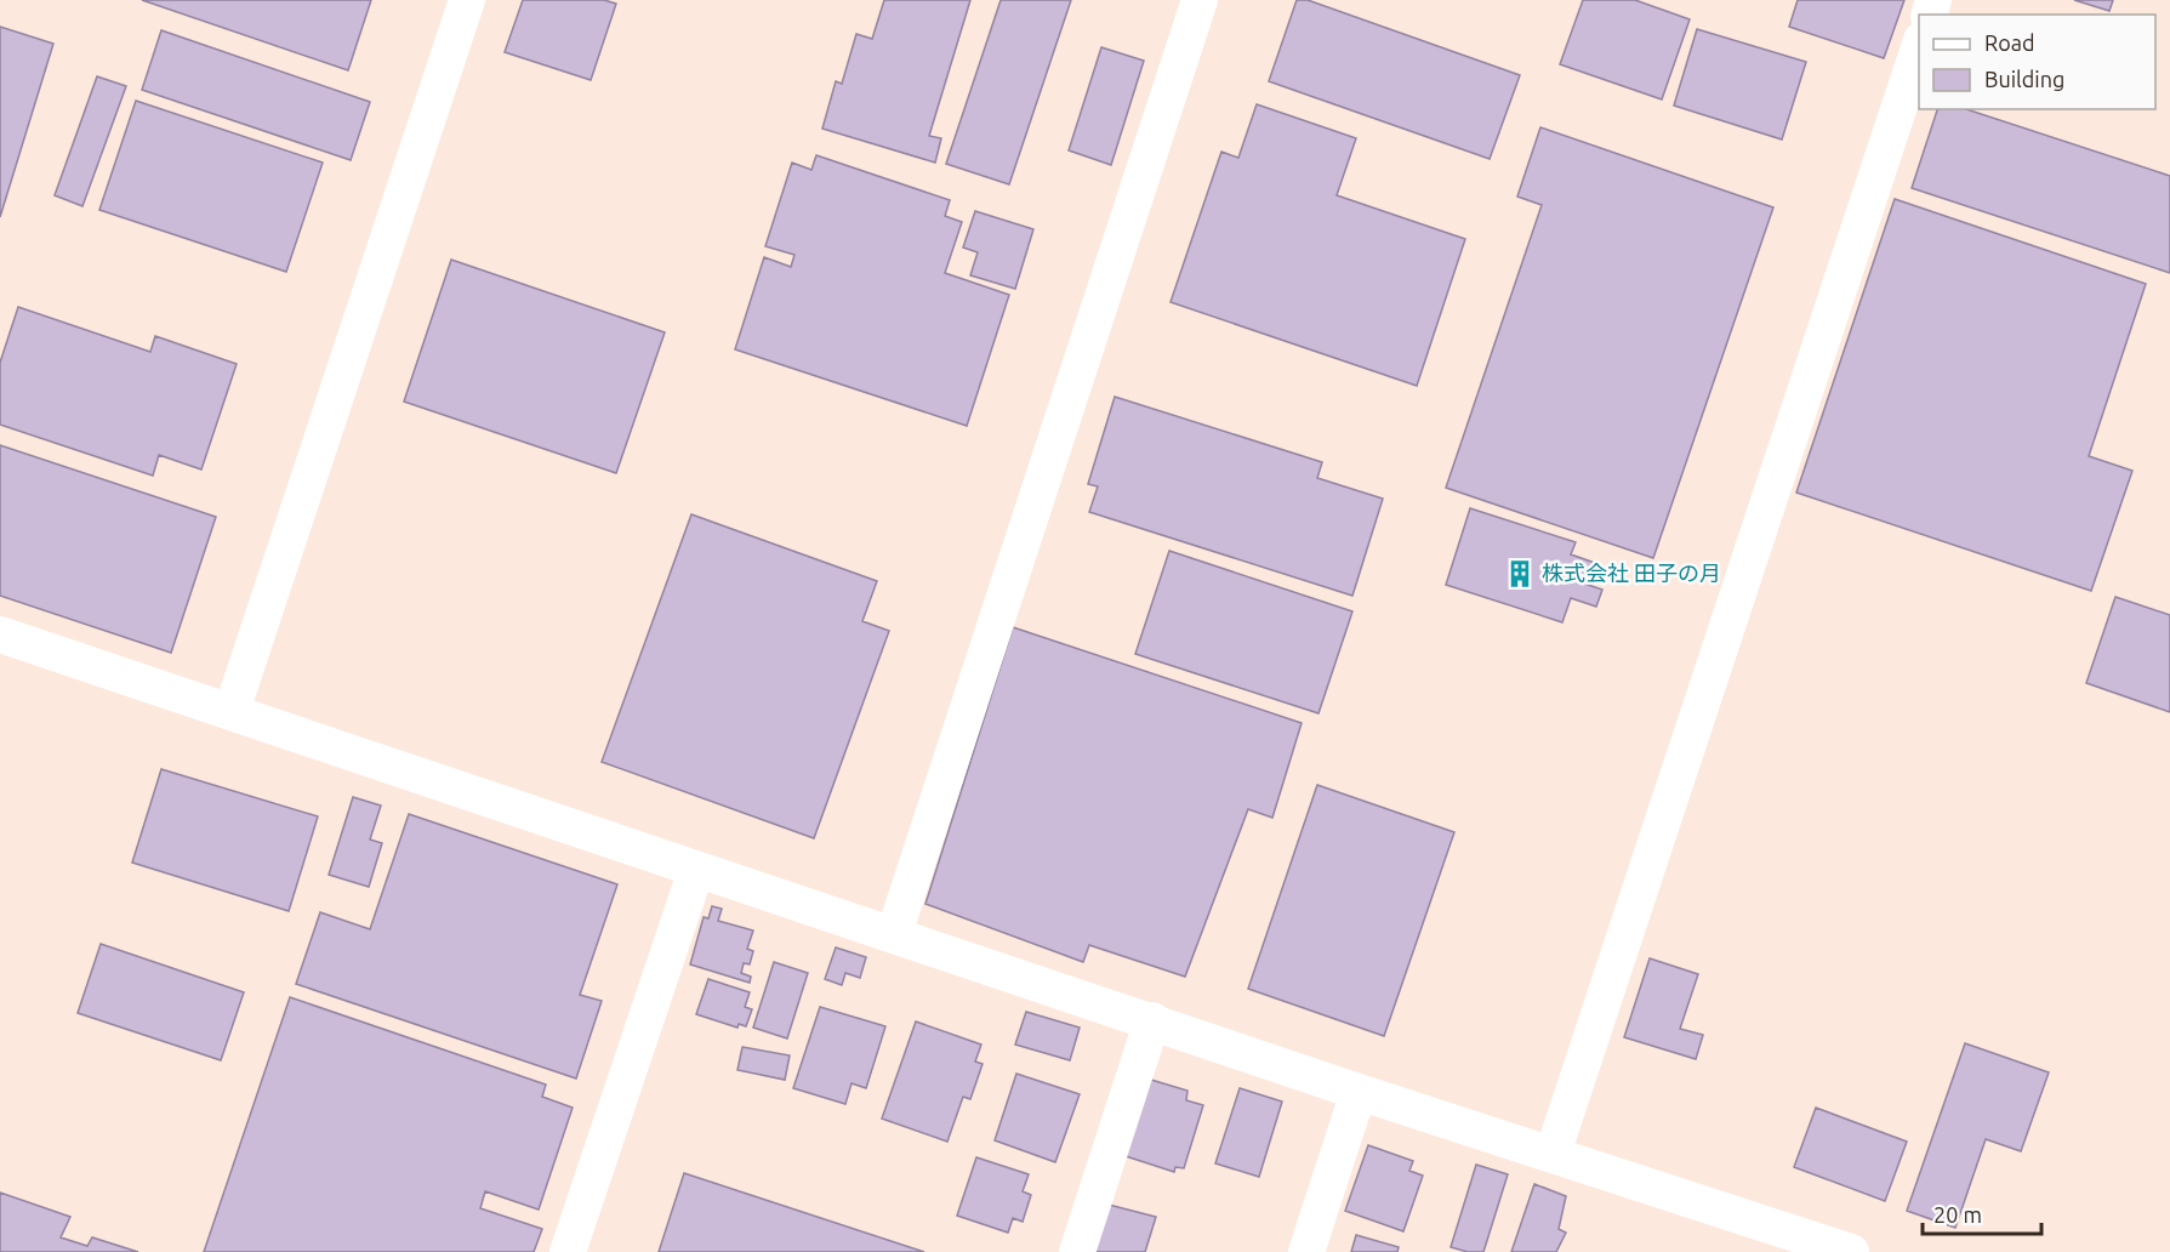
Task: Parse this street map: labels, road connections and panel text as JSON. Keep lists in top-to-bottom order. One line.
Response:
{"places":{"building":["株式会社 田子の月"]},"legend":["Road","Building"],"scale_bar":"20 m"}
